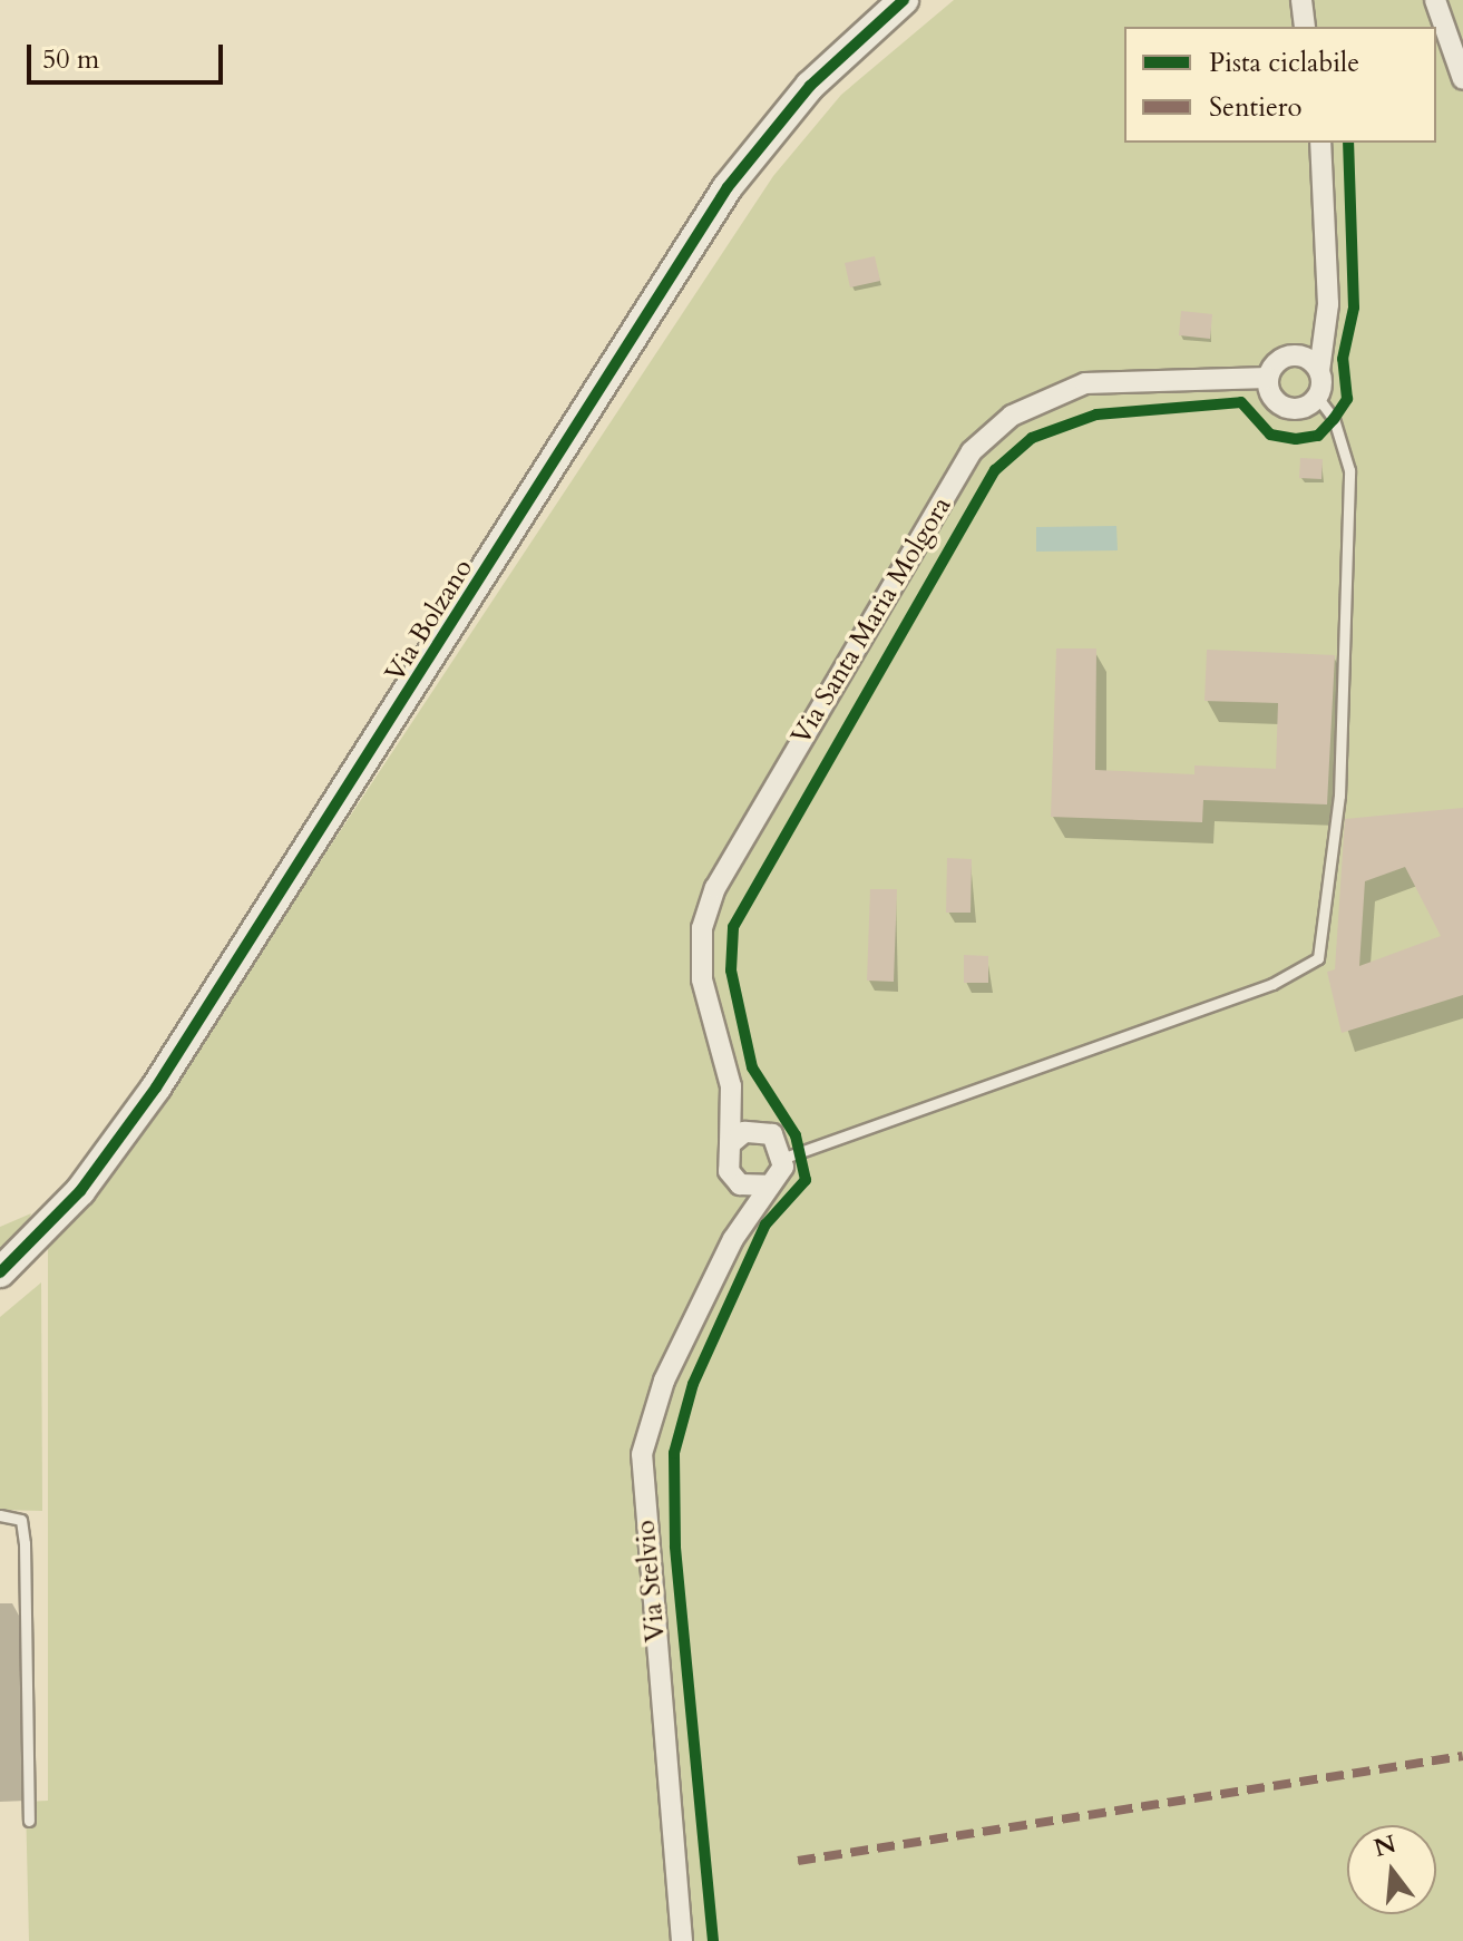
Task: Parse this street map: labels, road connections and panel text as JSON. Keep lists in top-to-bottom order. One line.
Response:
{"streets":{"street":["Via Bolzano","Via Santa Maria Molgora","Via Stelvio"]},"legend":["Pista ciclabile","Sentiero"],"scale_bar":"50 m","north":"top"}
